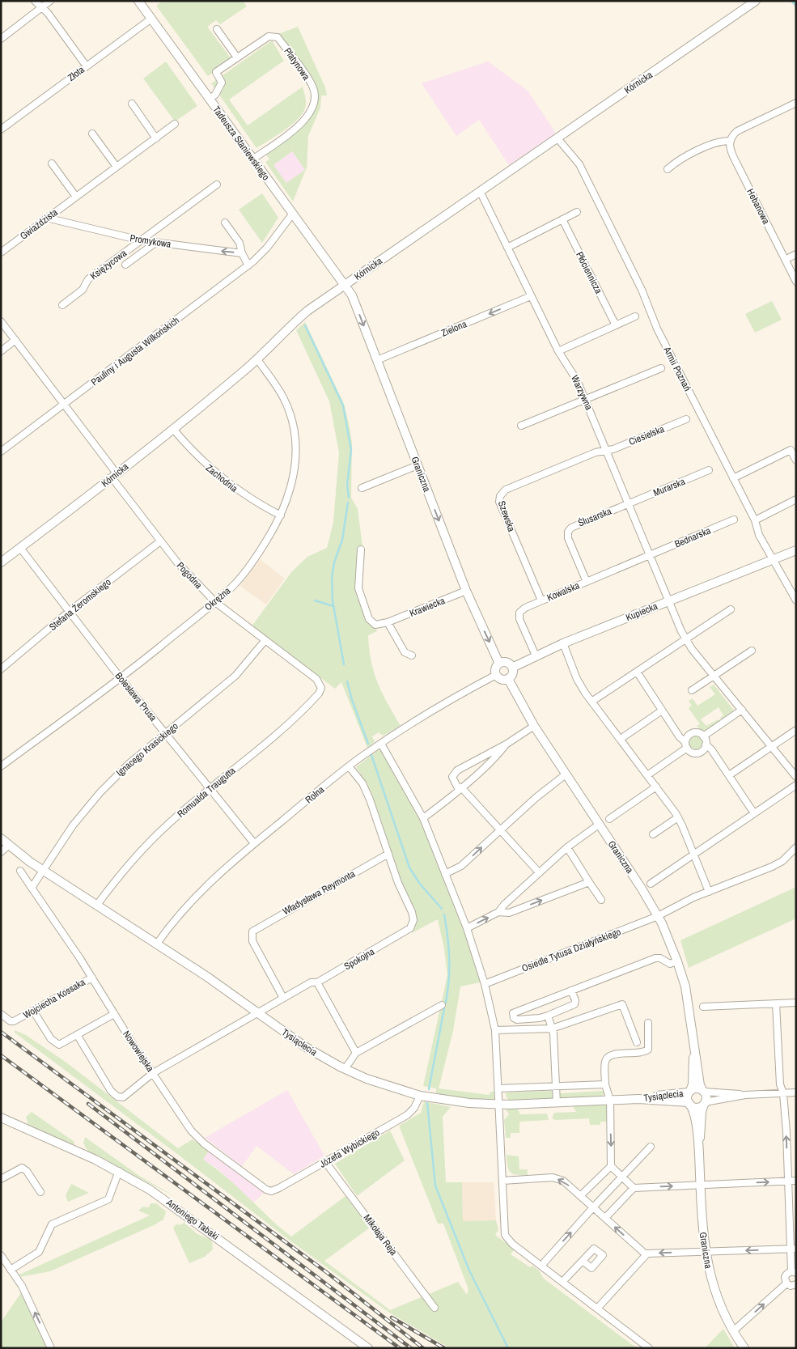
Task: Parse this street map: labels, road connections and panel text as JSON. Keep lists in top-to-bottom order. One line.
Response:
{"streets":{"street":["Platynowa","Złota","Kórnicka","Tadeusza Staniewskiego","Hebanowa","Gwiaździsta","Promykowa","Księżycowa","Płóciennicza","Zielona","Pauliny i Augusta Wilkońskich","Armii Poznań","Warzywna","Ciesielska","Graniczna","Zachodnia","Murarska","Szewska","Ślusarska","Bednarska","Pogodna","Kowalska","Okrężna","Stefana Żeromskiego","Krawiecka","Kupiecka","Bolesława Prusa","Ignacego Krasickiego","Romualda Traugutta","Rolna","Władysława Reymonta","Osiedle Tytusa Działyńskiego","Spokojna","Wojciecha Kossaka","Tysiąclecia","Nowowiejska","Józefa Wybickiego","Antoniego Tabaki","Mikołaja Reja"]},"crossings":[["Platynowa","Tadeusza Staniewskiego"],["Złota","Tadeusza Staniewskiego"],["Kórnicka","Tadeusza Staniewskiego"],["Kórnicka","Armii Poznań"],["Kórnicka","Warzywna"],["Kórnicka","Graniczna"],["Kórnicka","Zachodnia"],["Kórnicka","Pogodna"],["Kórnicka","Okrężna"],["Kórnicka","Bolesława Prusa"],["Tadeusza Staniewskiego","Pauliny i Augusta Wilkońskich"],["Tadeusza Staniewskiego","Graniczna"],["Gwiaździsta","Promykowa"],["Promykowa","Księżycowa"],["Zielona","Warzywna"],["Zielona","Graniczna"],["Pauliny i Augusta Wilkońskich","Pogodna"],["Armii Poznań","Kupiecka"],["Warzywna","Ciesielska"],["Warzywna","Murarska"],["Warzywna","Szewska"],["Warzywna","Ślusarska"],["Warzywna","Bednarska"],["Warzywna","Kowalska"],["Warzywna","Kupiecka"],["Ciesielska","Szewska"],["Graniczna","Krawiecka"],["Graniczna","Kupiecka"],["Graniczna","Rolna"],["Graniczna","Osiedle Tytusa Działyńskiego"],["Graniczna","Tysiąclecia"],["Zachodnia","Okrężna"],["Murarska","Ślusarska"],["Szewska","Kowalska"],["Ślusarska","Kowalska"],["Bednarska","Kowalska"],["Pogodna","Okrężna"],["Pogodna","Stefana Żeromskiego"],["Pogodna","Ignacego Krasickiego"],["Pogodna","Romualda Traugutta"],["Kowalska","Kupiecka"],["Okrężna","Bolesława Prusa"],["Stefana Żeromskiego","Bolesława Prusa"],["Kupiecka","Rolna"],["Bolesława Prusa","Ignacego Krasickiego"],["Bolesława Prusa","Romualda Traugutta"],["Bolesława Prusa","Rolna"],["Ignacego Krasickiego","Tysiąclecia"],["Romualda Traugutta","Tysiąclecia"],["Rolna","Spokojna"],["Rolna","Tysiąclecia"],["Władysława Reymonta","Spokojna"],["Spokojna","Tysiąclecia"],["Spokojna","Nowowiejska"],["Wojciecha Kossaka","Nowowiejska"],["Tysiąclecia","Józefa Wybickiego"],["Nowowiejska","Józefa Wybickiego"],["Józefa Wybickiego","Mikołaja Reja"]],"one_way":["Promykowa","Zielona"]}
